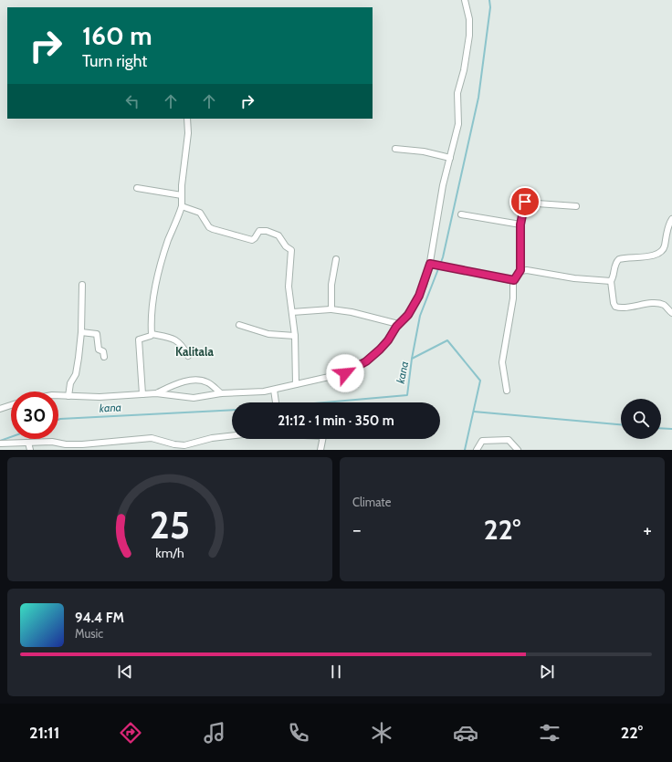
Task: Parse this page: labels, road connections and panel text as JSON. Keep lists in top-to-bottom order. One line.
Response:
{"districts":["Kalitala"],"water":["kana"],"page":{"turn":["160 m","Turn right"],"limit":"30","trip":"21:12 · 1 min · 350 m","tile":"Climate","heat":["−","22°","+"],"song":["94.4 FM","Music"],"tabs":["21:11","22°"],"gauge":["25","km/h"]}}
